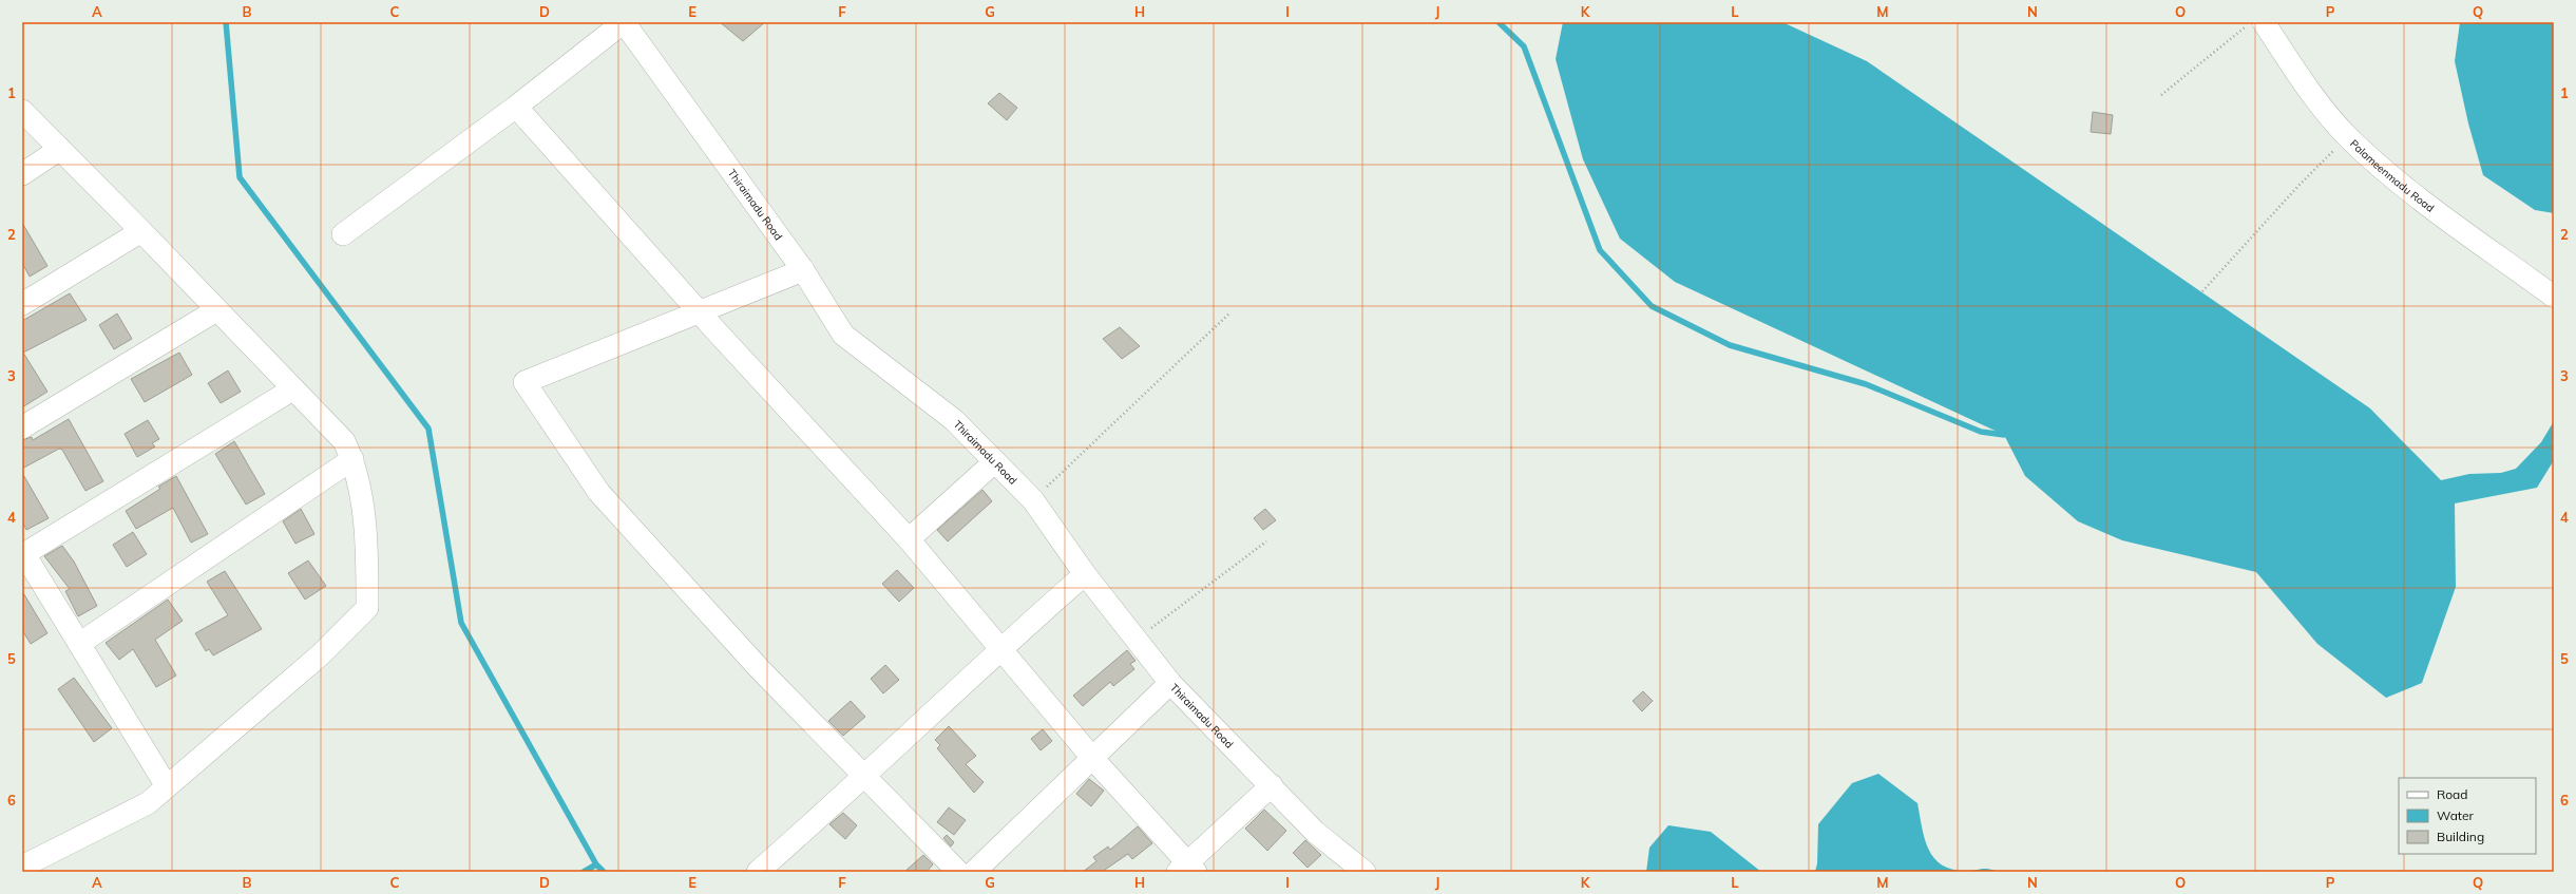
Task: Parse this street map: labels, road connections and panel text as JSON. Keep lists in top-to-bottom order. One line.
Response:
{"streets":{"street":["Palameenmadu Road","Thiraimadu Road"]},"legend":["Road","Water","Building"],"grid":{"columns":["A","B","C","D","E","F","G","H","I","J","K","L","M","N","O","P","Q"],"rows":["1","2","3","4","5","6"]}}
